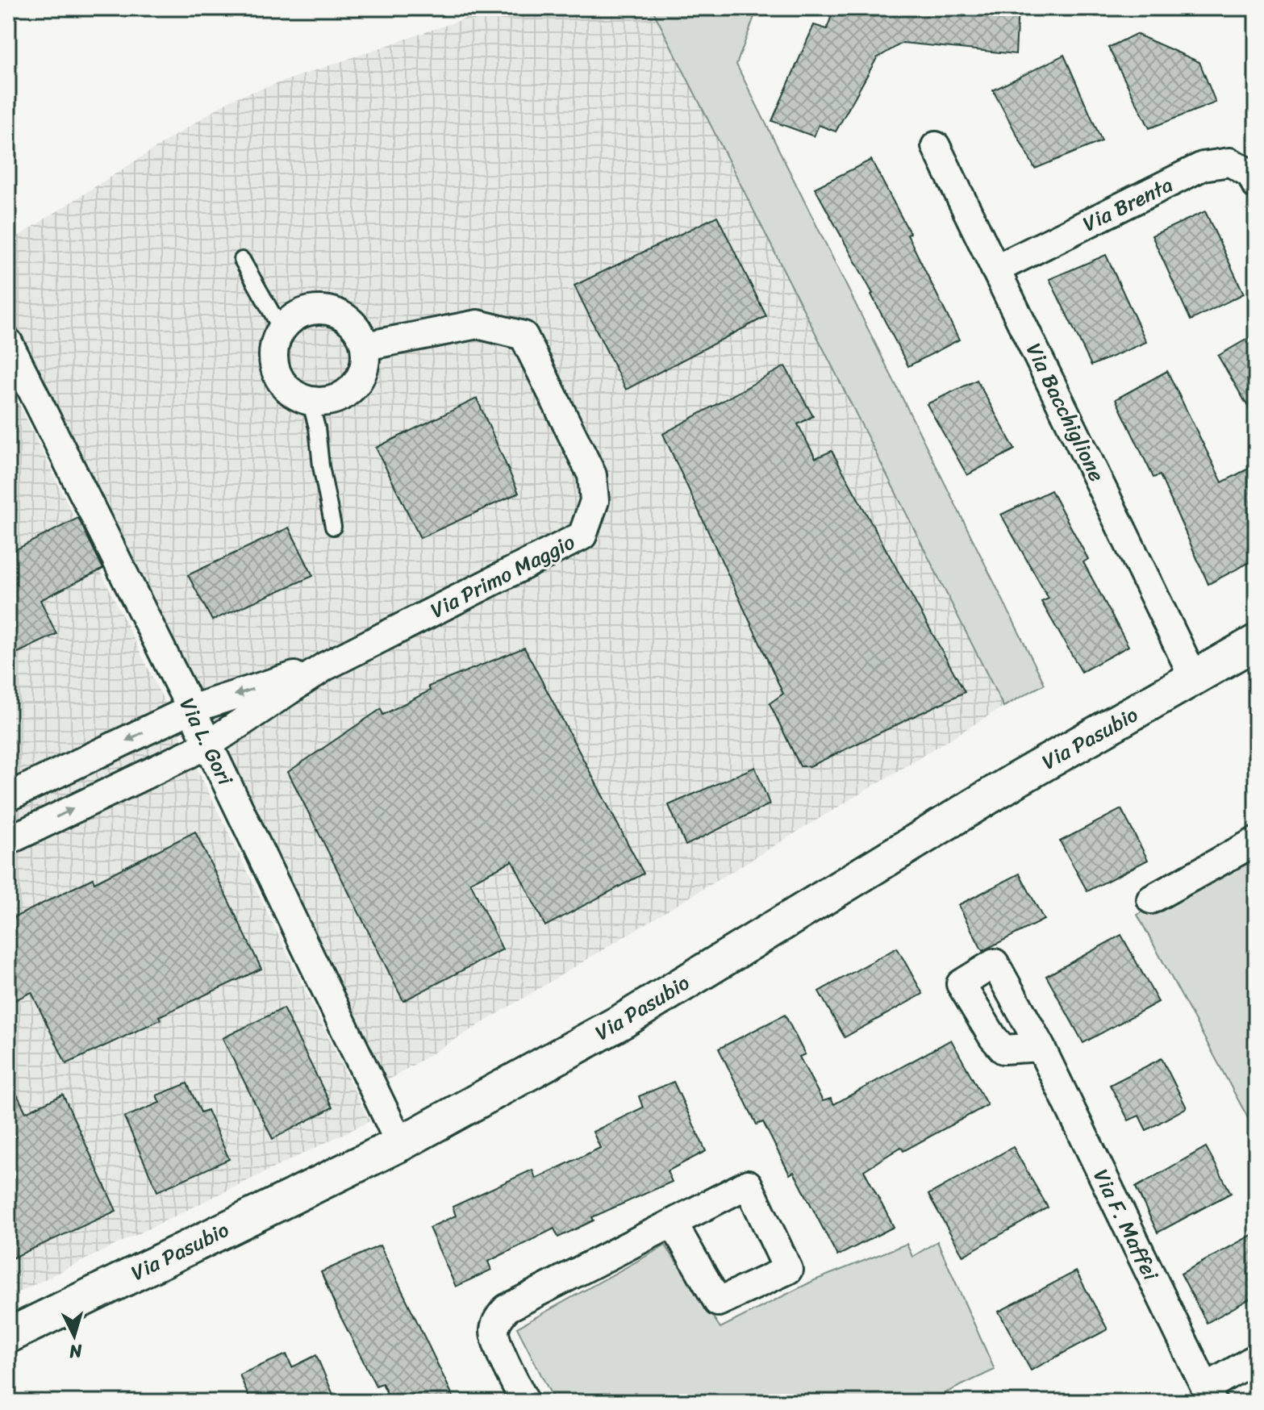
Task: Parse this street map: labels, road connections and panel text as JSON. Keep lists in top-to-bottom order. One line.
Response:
{"streets":{"street":["Via Brenta","Via Bacchiglione","Via Primo Maggio","Via Pasubio","Via L. Gori","Via F. Maffei"]},"crossings":[["Via Brenta","Via Bacchiglione"],["Via Bacchiglione","Via Pasubio"],["Via Primo Maggio","Via L. Gori"],["Via Pasubio","Via L. Gori"]],"north":"bottom"}
